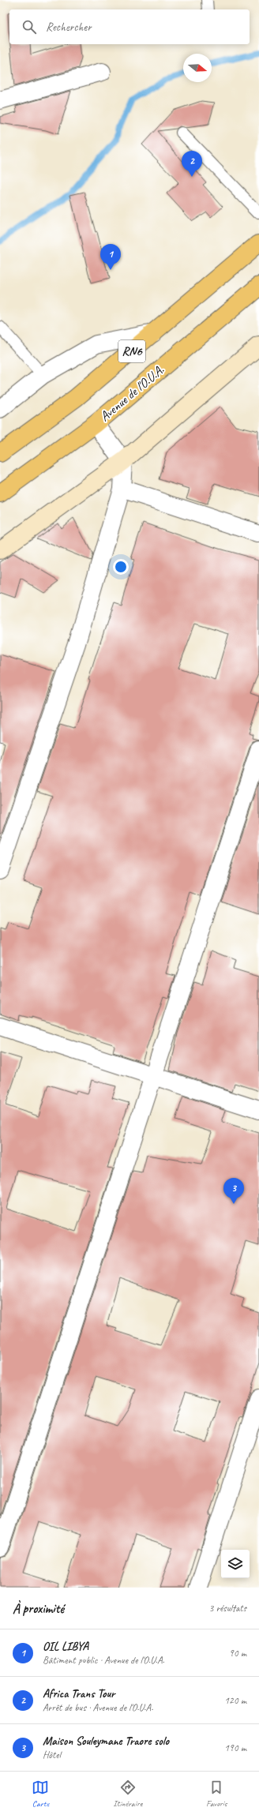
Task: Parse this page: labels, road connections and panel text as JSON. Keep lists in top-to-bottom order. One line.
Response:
{"streets":{"highway":["RN6","Avenue de l'O.U.A."]},"north":"right","page":{"search":"Rechercher","pins":["2","1","3"],"heading":["À proximité","3 résultats"],"list":[{"mark":"1","name":"OIL LIBYA","note":"Bâtiment public · Avenue de l'O.U.A.","value":"90 m"},{"mark":"2","name":"Africa Trans Tour","note":"Arrêt de bus · Avenue de l'O.U.A.","value":"120 m"},{"mark":"3","name":"Maison Souleymane Traore solo","note":"Hôtel","value":"190 m"}],"nav":["Carte","Itinéraire","Favoris"]}}
